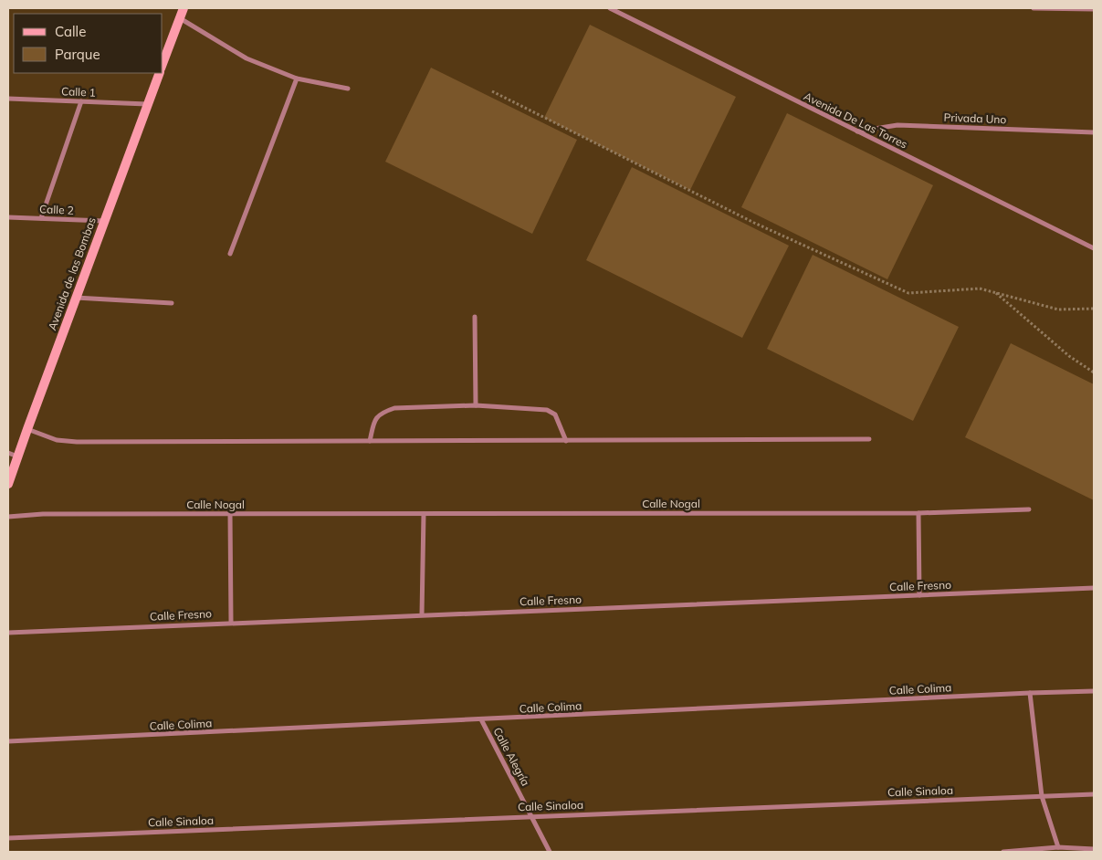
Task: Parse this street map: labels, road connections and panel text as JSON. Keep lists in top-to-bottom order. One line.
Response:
{"streets":{"main road":["Avenida de las Bombas"],"street":["Calle 1","Privada Uno","Avenida De Las Torres","Calle 2","Calle Nogal","Calle Fresno","Calle Colima","Calle Alegría","Calle Sinaloa"]},"crossings":[["Calle 1","Avenida de las Bombas"],["Privada Uno","Avenida De Las Torres"],["Calle 2","Avenida de las Bombas"],["Calle Colima","Calle Alegría"],["Calle Alegría","Calle Sinaloa"]],"legend":["Calle","Parque"]}
